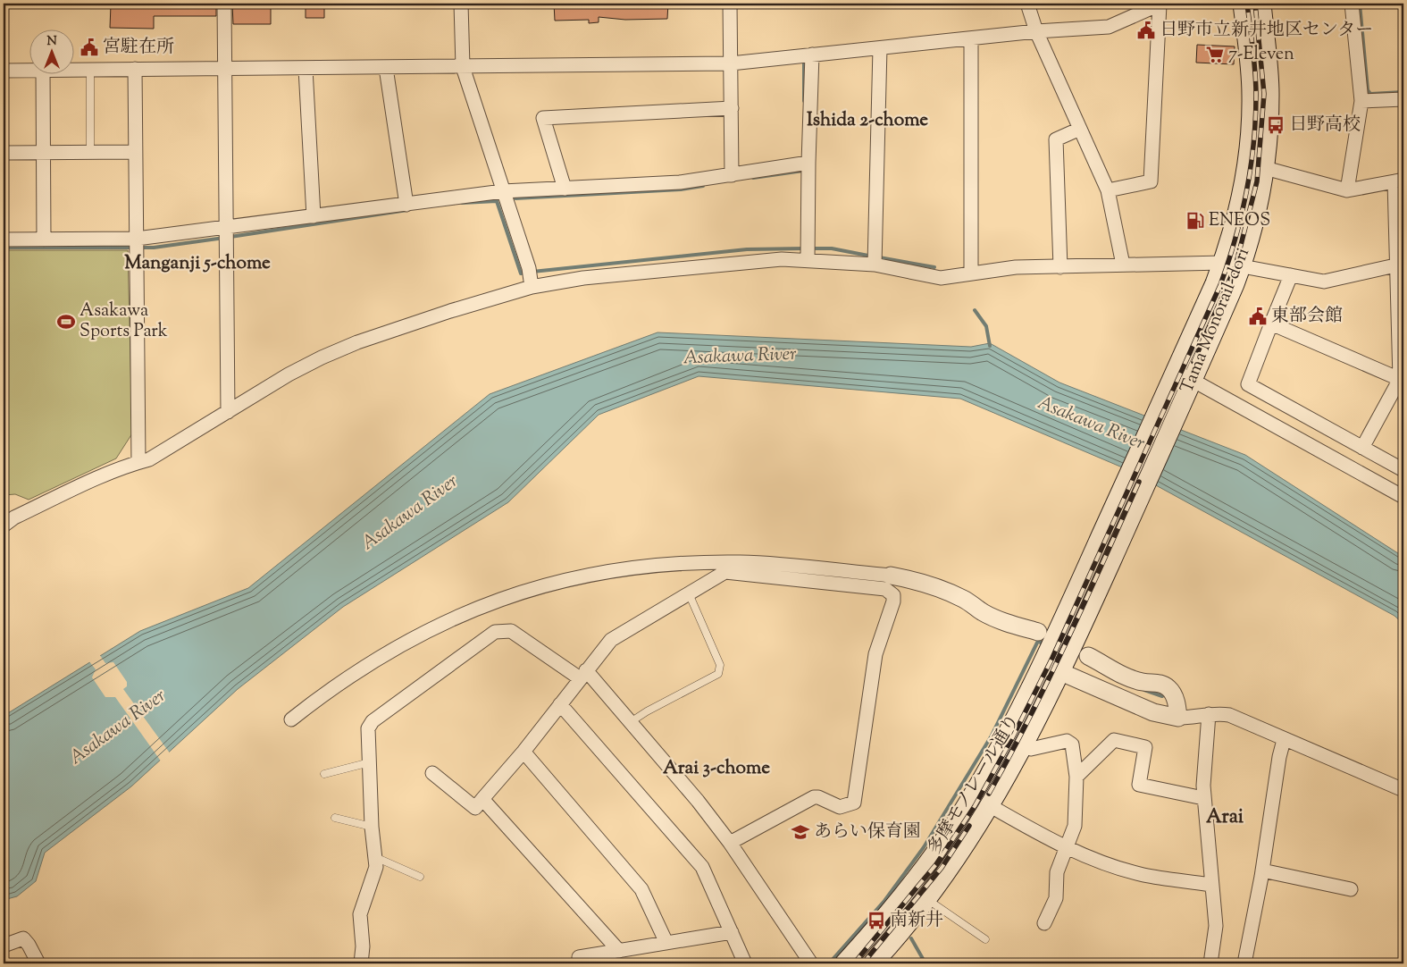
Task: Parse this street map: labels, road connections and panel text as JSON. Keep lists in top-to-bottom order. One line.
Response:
{"streets":{"main road":["Tama Monorail-dori","多摩モノレール通り"]},"crossings":[["Tama Monorail-dori","多摩モノレール通り"]],"districts":["Ishida 2-chome","Manganji 5-chome","Arai 3-chome","Arai"],"water":["Asakawa River"],"places":{"public building":["日野市立新井地区センター","宮駐在所","東部会館"],"supermarket":["7-Eleven"],"bus stop":["日野高校","南新井"],"fuel station":["ENEOS"],"sports":["Asakawa Sports Park"],"school or university":["あらい保育園"]},"north":"top"}
